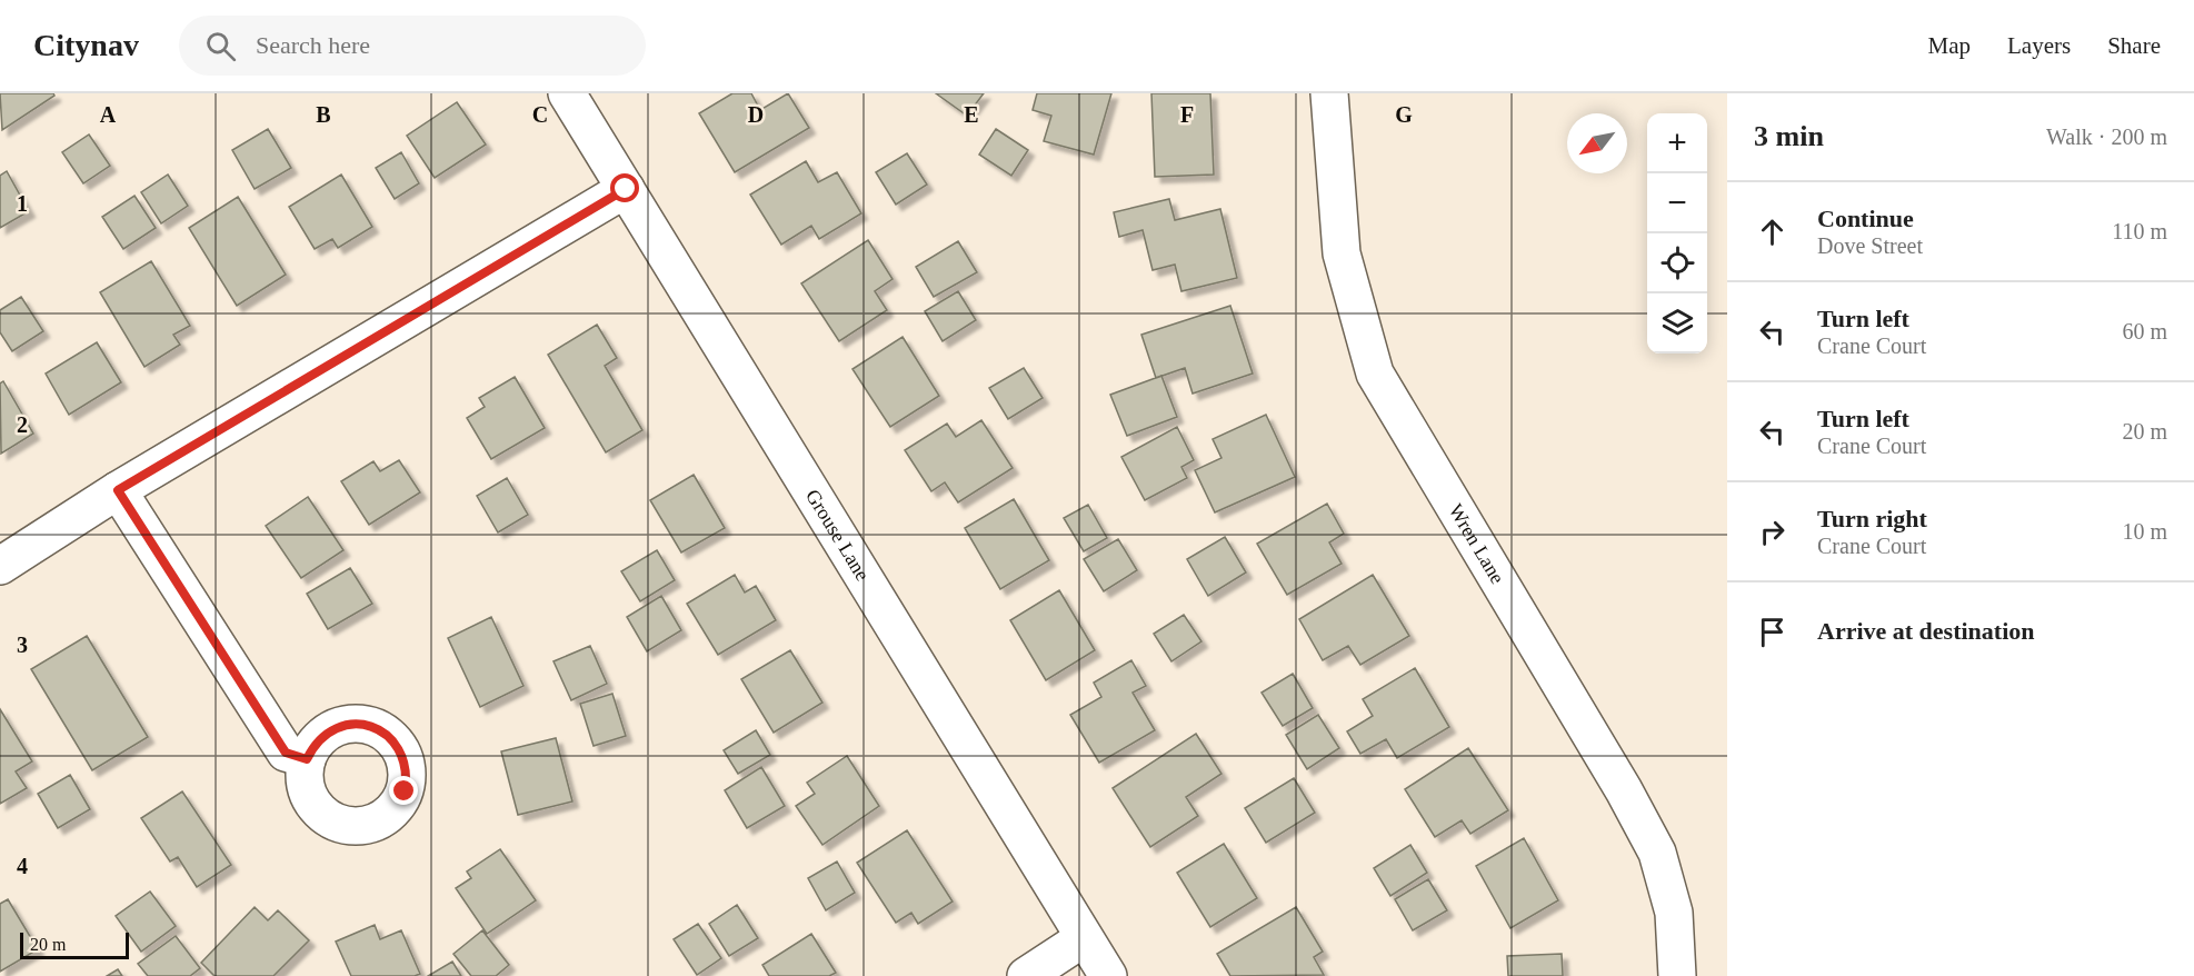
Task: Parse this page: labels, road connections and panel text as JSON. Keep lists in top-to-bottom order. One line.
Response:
{"streets":{"street":["Grouse Lane","Wren Lane"]},"scale_bar":"20 m","north":"bottom left","page":{"header":"Citynav","search":"Search here","nav":["Map","Layers","Share"],"heading":["3 min","Walk · 200 m"],"map_buttons":["+","−"],"list":[["Continue","Dove Street","110 m"],["Turn left","Crane Court","60 m"],["Turn left","Crane Court","20 m"],["Turn right","Crane Court","10 m"],"Arrive at destination"],"scale":"20 m"},"grid":{"columns":["A","B","C","D","E","F","G"],"rows":["1","2","3","4"]}}
